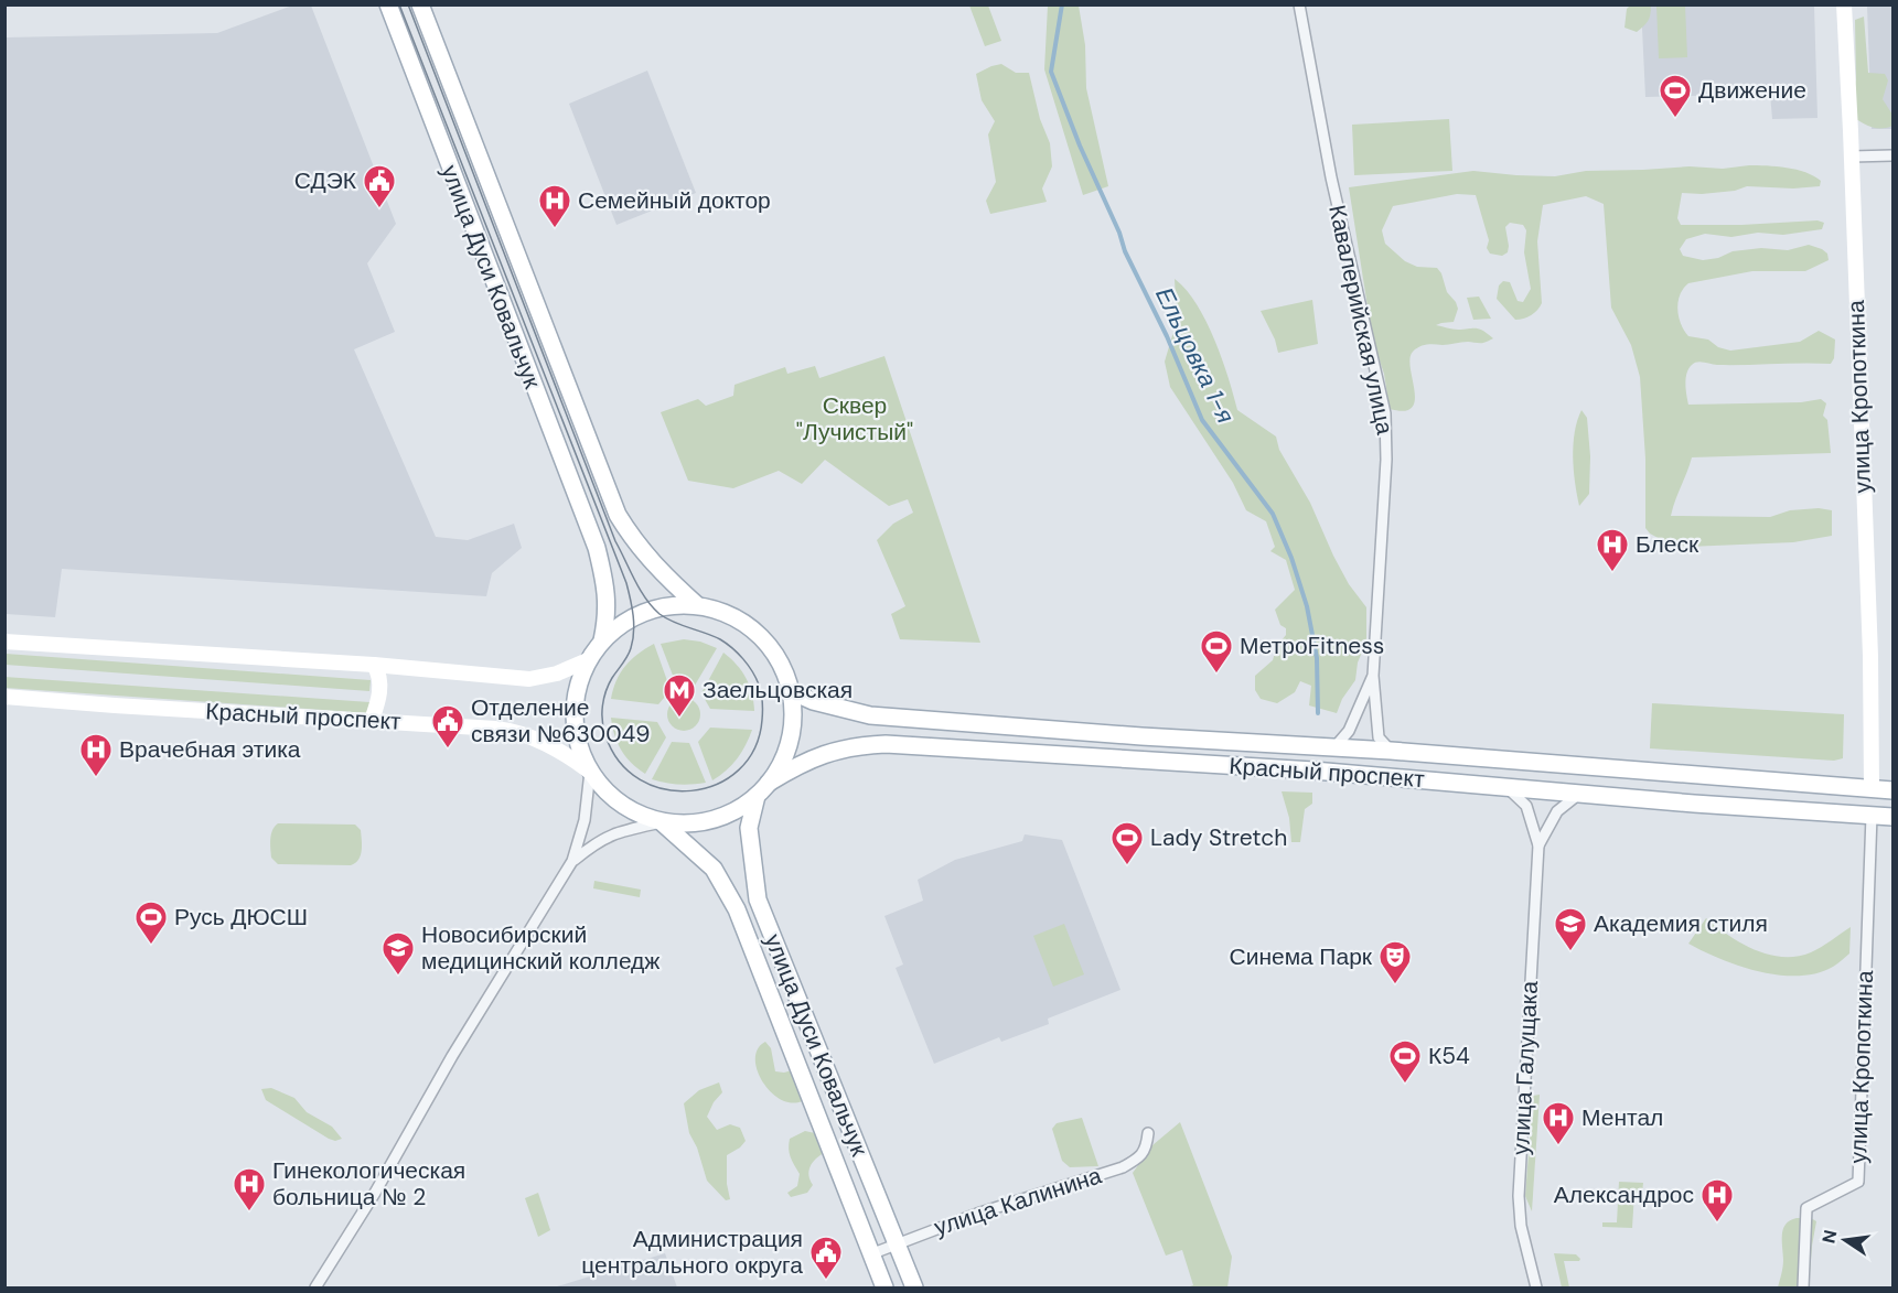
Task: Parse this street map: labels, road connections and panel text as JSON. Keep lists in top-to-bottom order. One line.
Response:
{"streets":{"main road":["улица Дуси Ковальчук","улица Кропоткина","Красный проспект"],"street":["Кавалерийская улица","улица Галущака","улица Калинина"]},"crossings":[["улица Дуси Ковальчук","Красный проспект"],["улица Дуси Ковальчук","улица Калинина"],["улица Кропоткина","Красный проспект"]],"water":["Ельцовка 1-я"],"parks":["Сквер \"Лучистый\""],"places":{"sports":["Движение","МетроFitness","Lady Stretch","Русь ДЮСШ","К54"],"public building":["СДЭК","Отделение связи №630049","Администрация центрального округа"],"hospital":["Семейный доктор","Блеск","Врачебная этика","Ментал","Гинекологическая больница № 2","Александрос"],"metro station":["Заельцовская"],"school or university":["Академия стиля","Новосибирский медицинский колледж"],"theatre":["Синема Парк"]},"north":"left"}
